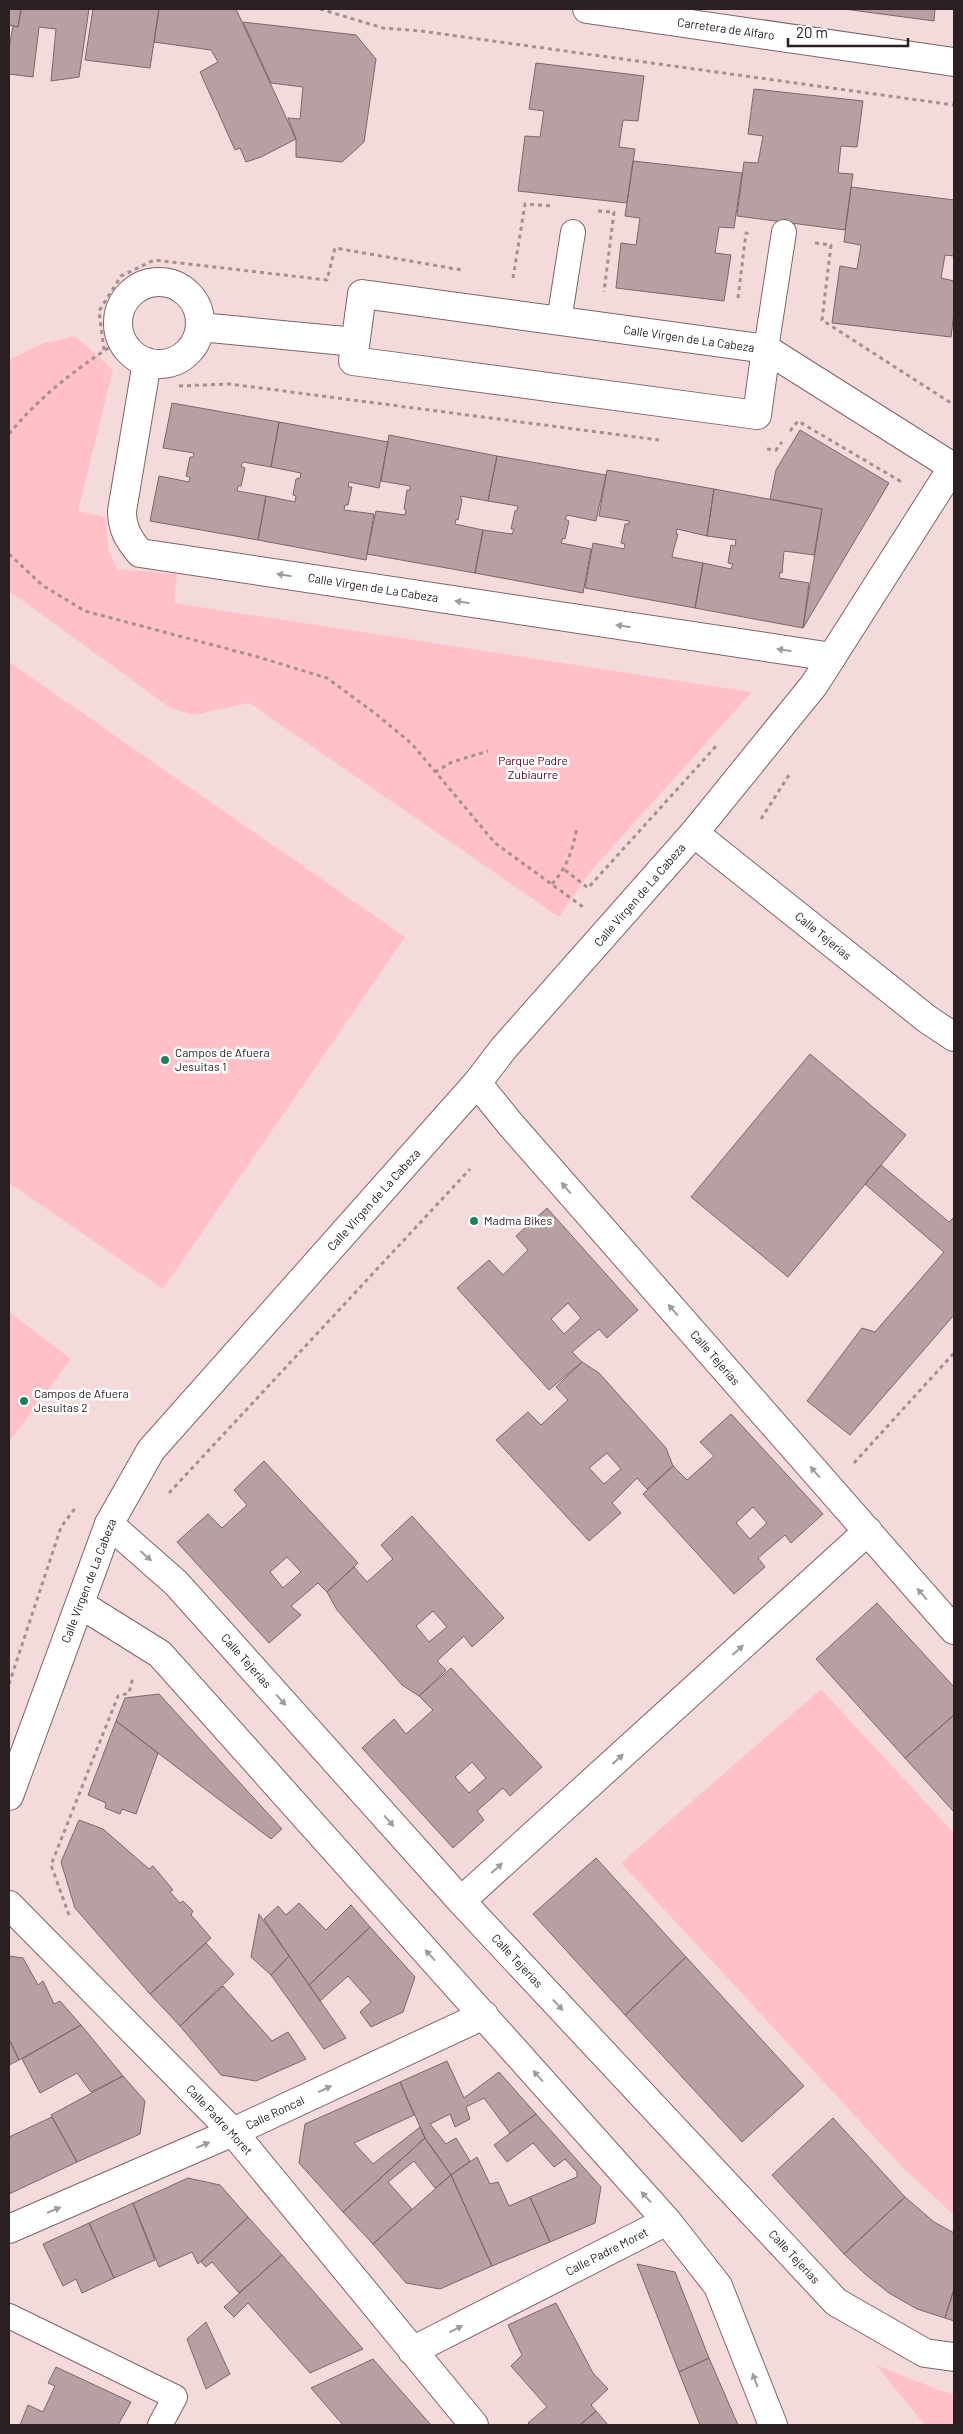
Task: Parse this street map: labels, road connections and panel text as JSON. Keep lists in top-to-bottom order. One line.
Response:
{"streets":{"street":["Carretera de Alfaro","Calle Virgen de La Cabeza","Calle Tejerías","Calle Roncal","Calle Padre Moret"]},"crossings":[["Calle Virgen de La Cabeza","Calle Tejerías"],["Calle Roncal","Calle Padre Moret"]],"one_way":["Calle Roncal"],"parks":["Parque Padre Zubiaurre"],"places":["Campos de Afuera Jesuitas 1","Madma Bikes","Campos de Afuera Jesuitas 2"],"scale_bar":"20 m"}
